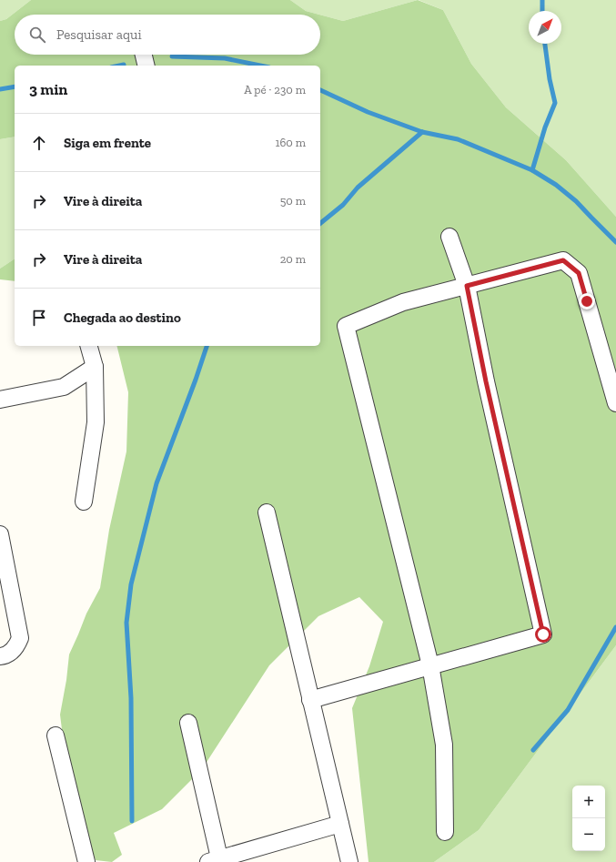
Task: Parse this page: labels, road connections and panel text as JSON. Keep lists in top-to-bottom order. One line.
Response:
{"north":"top right","page":{"search":"Pesquisar aqui","heading":["3 min","A pé · 230 m"],"list":[["Siga em frente","160 m"],["Vire à direita","50 m"],["Vire à direita","20 m"],"Chegada ao destino"],"map_buttons":["+","−"]}}
